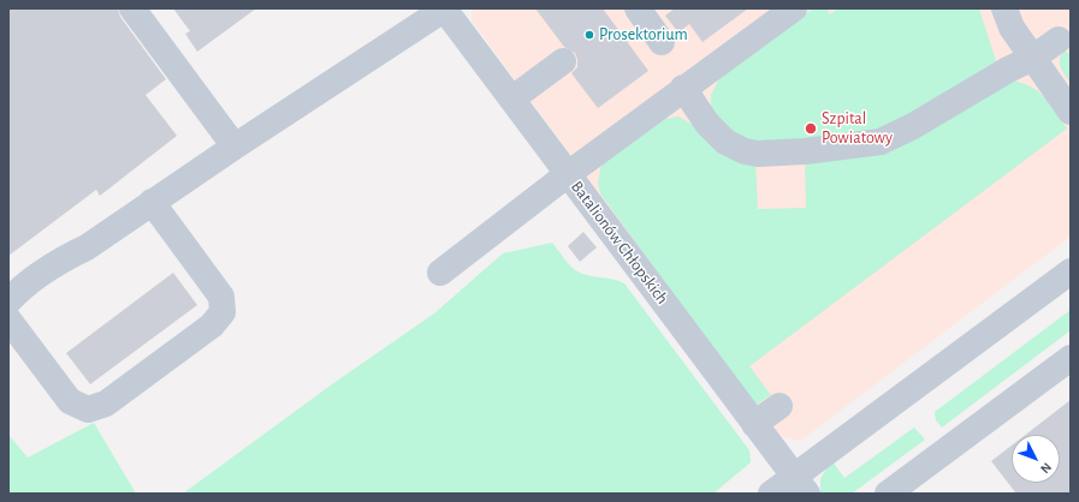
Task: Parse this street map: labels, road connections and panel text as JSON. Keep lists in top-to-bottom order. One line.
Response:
{"streets":{"street":["Batalionów Chłopskich"]},"places":["Prosektorium","Szpital Powiatowy"],"north":"bottom right"}
